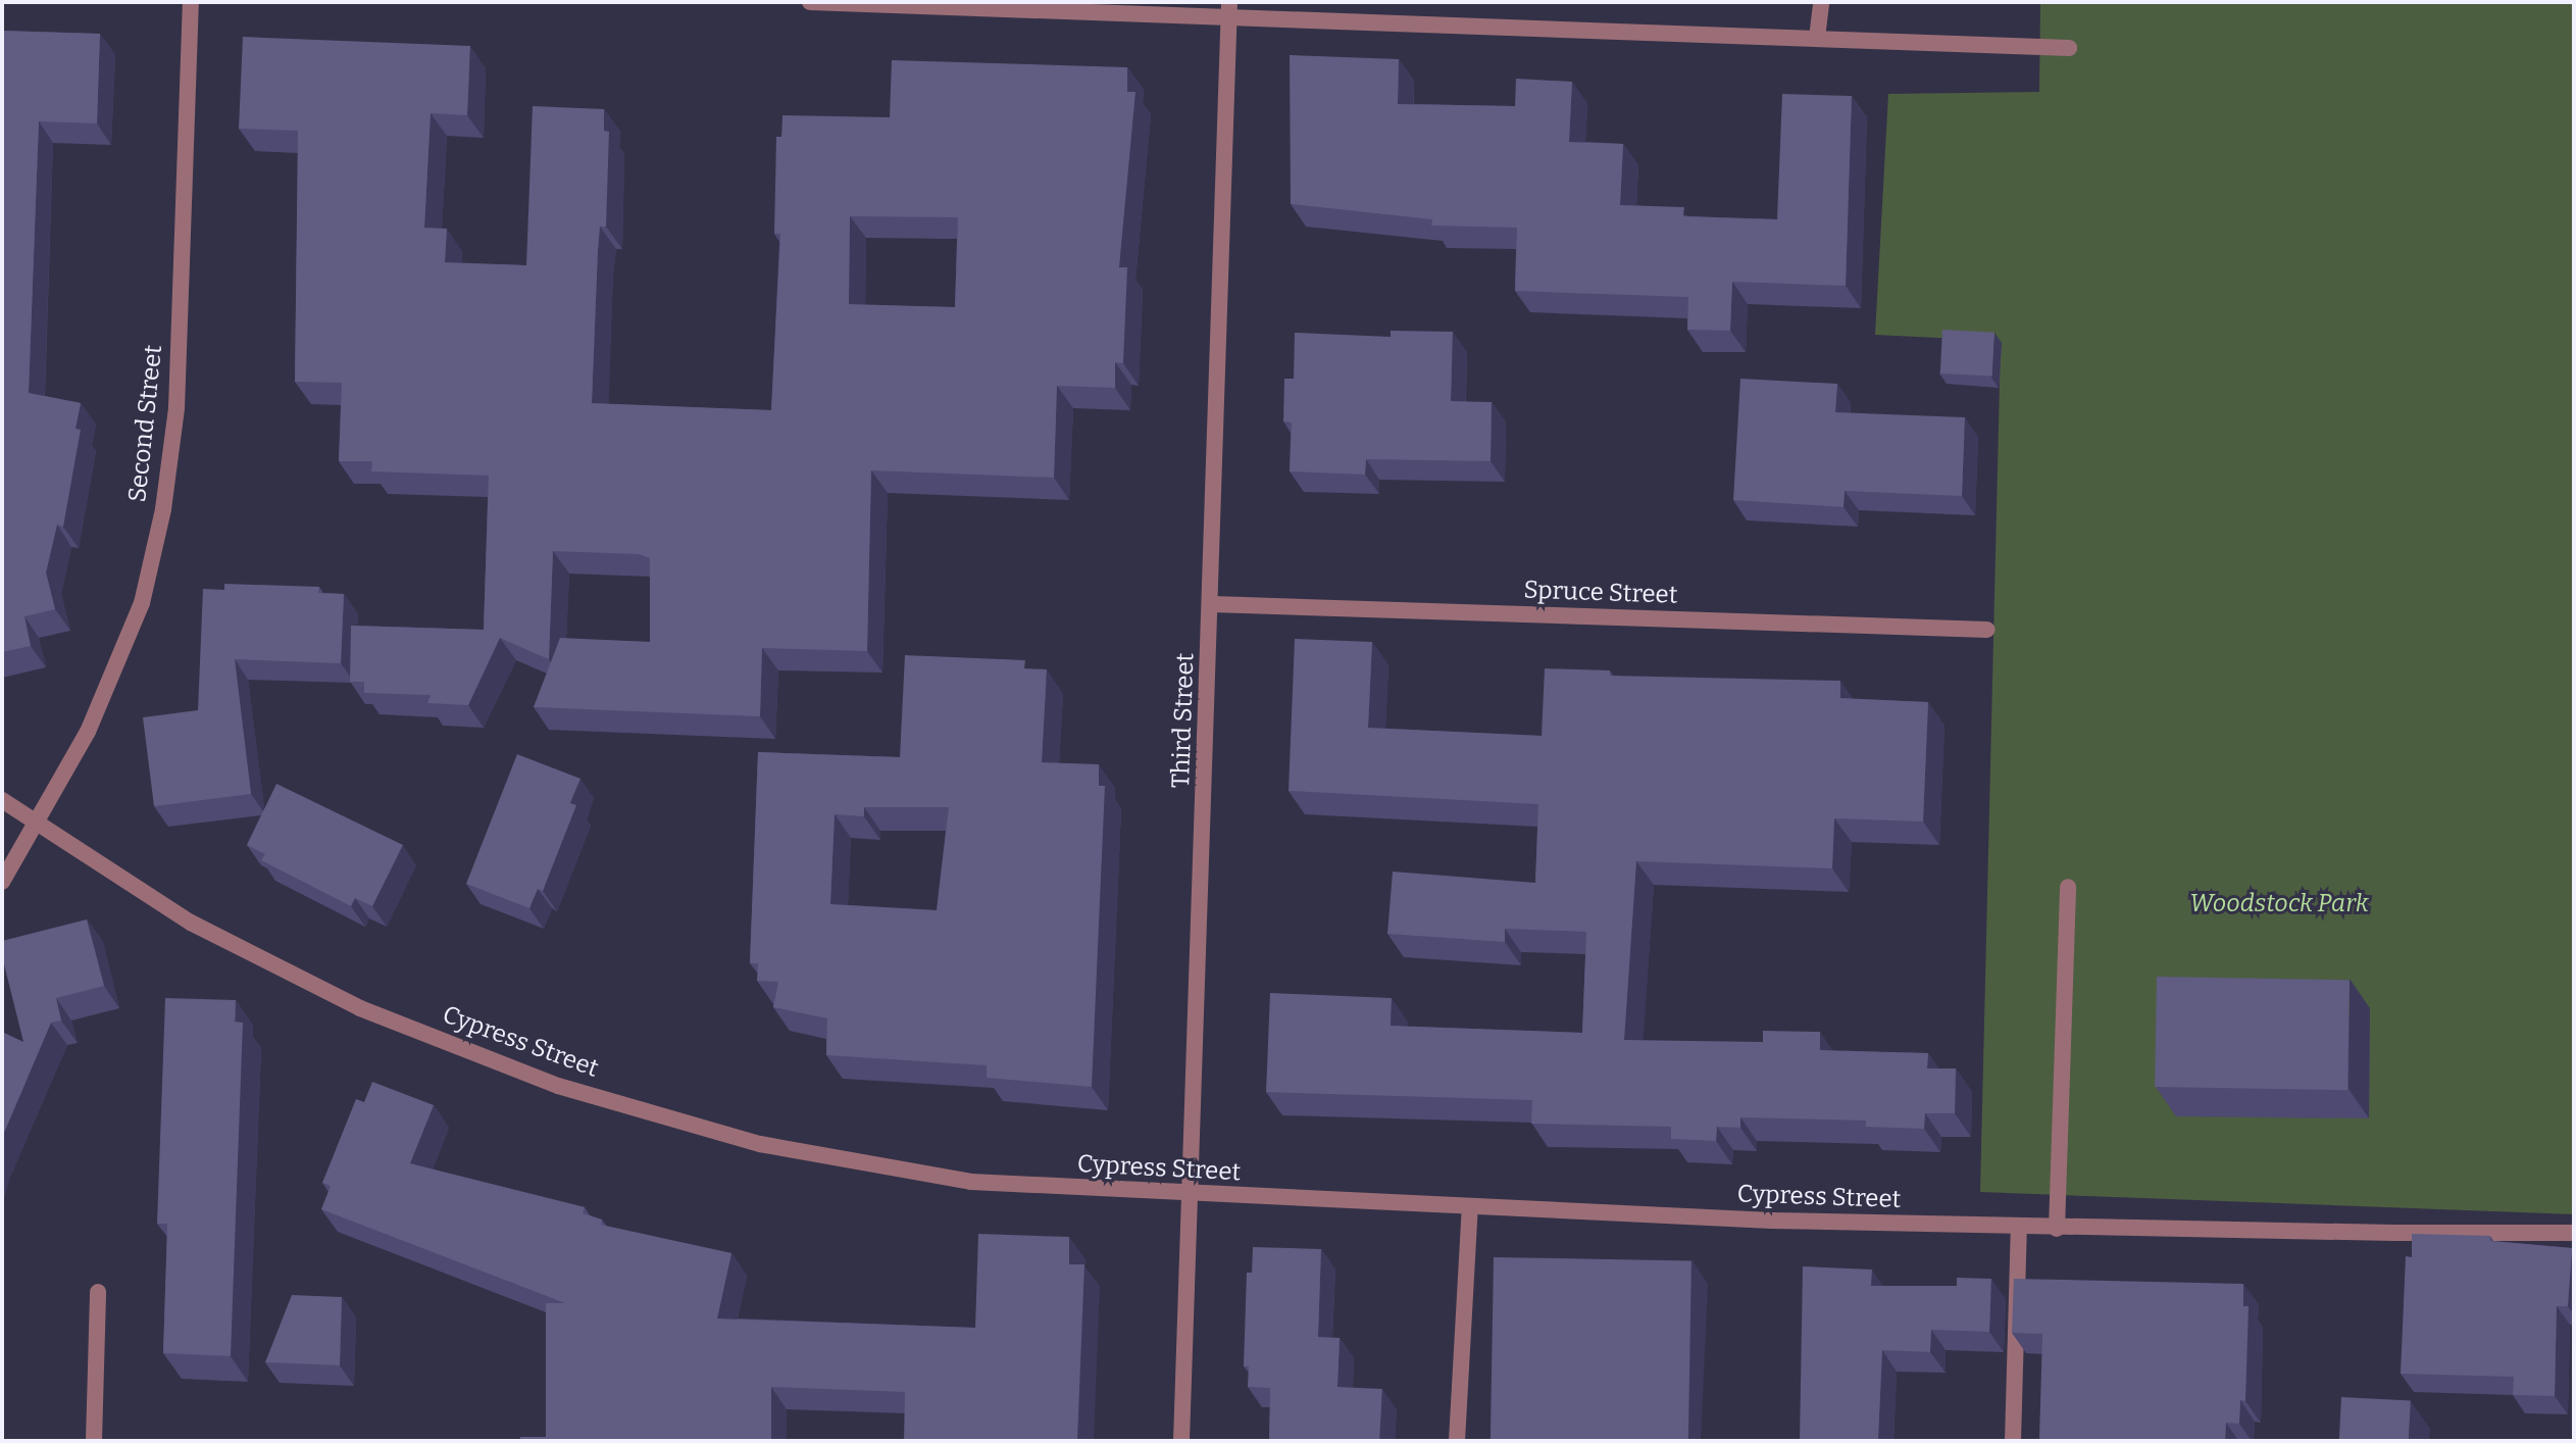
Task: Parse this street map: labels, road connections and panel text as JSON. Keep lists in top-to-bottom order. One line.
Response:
{"streets":{"street":["Second Street","Spruce Street","Third Street","Cypress Street"]},"crossings":[["Second Street","Cypress Street"],["Spruce Street","Third Street"],["Third Street","Cypress Street"]],"parks":["Woodstock Park"]}
